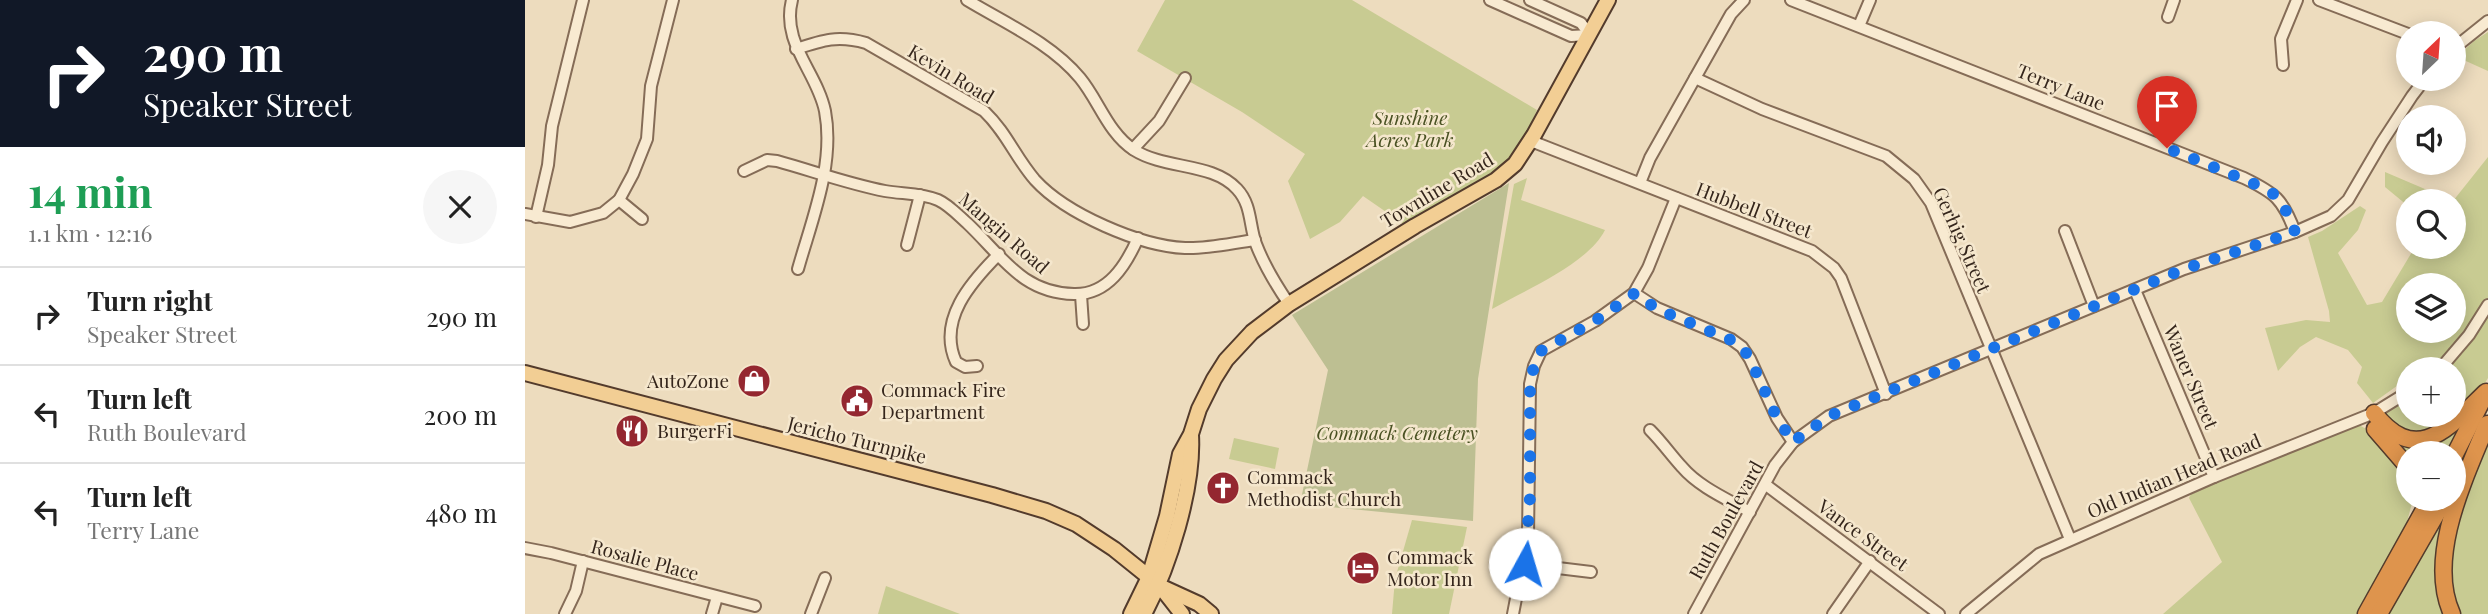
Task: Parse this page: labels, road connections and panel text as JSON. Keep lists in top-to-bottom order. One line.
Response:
{"streets":{"main road":["Townline Road","Jericho Turnpike"],"street":["Kevin Road","Terry Lane","Hubbell Street","Mangin Road","Gerhig Street","Waner Street","Old Indian Head Road","Ruth Boulevard","Vance Street","Rosalie Place"]},"crossings":[["Terry Lane","Ruth Boulevard"],["Townline Road","Hubbell Street"],["Townline Road","Jericho Turnpike"],["Hubbell Street","Ruth Boulevard"],["Gerhig Street","Old Indian Head Road"],["Gerhig Street","Ruth Boulevard"],["Waner Street","Old Indian Head Road"],["Waner Street","Ruth Boulevard"],["Ruth Boulevard","Vance Street"]],"parks":["Sunshine Acres Park","Commack Cemetery"],"places":{"shop":["AutoZone"],"public building":["Commack Fire Department"],"restaurant":["BurgerFi"],"church":["Commack Methodist Church"],"hotel":["Commack Motor Inn"]},"north":"top right","page":{"turn":["290 m","Speaker Street"],"map_buttons":["+","−"],"heading":["14 min","1.1 km · 12:16"],"list":[{"name":"Turn right","note":"Speaker Street","value":"290 m"},{"name":"Turn left","note":"Ruth Boulevard","value":"200 m"},{"name":"Turn left","note":"Terry Lane","value":"480 m"}]}}
